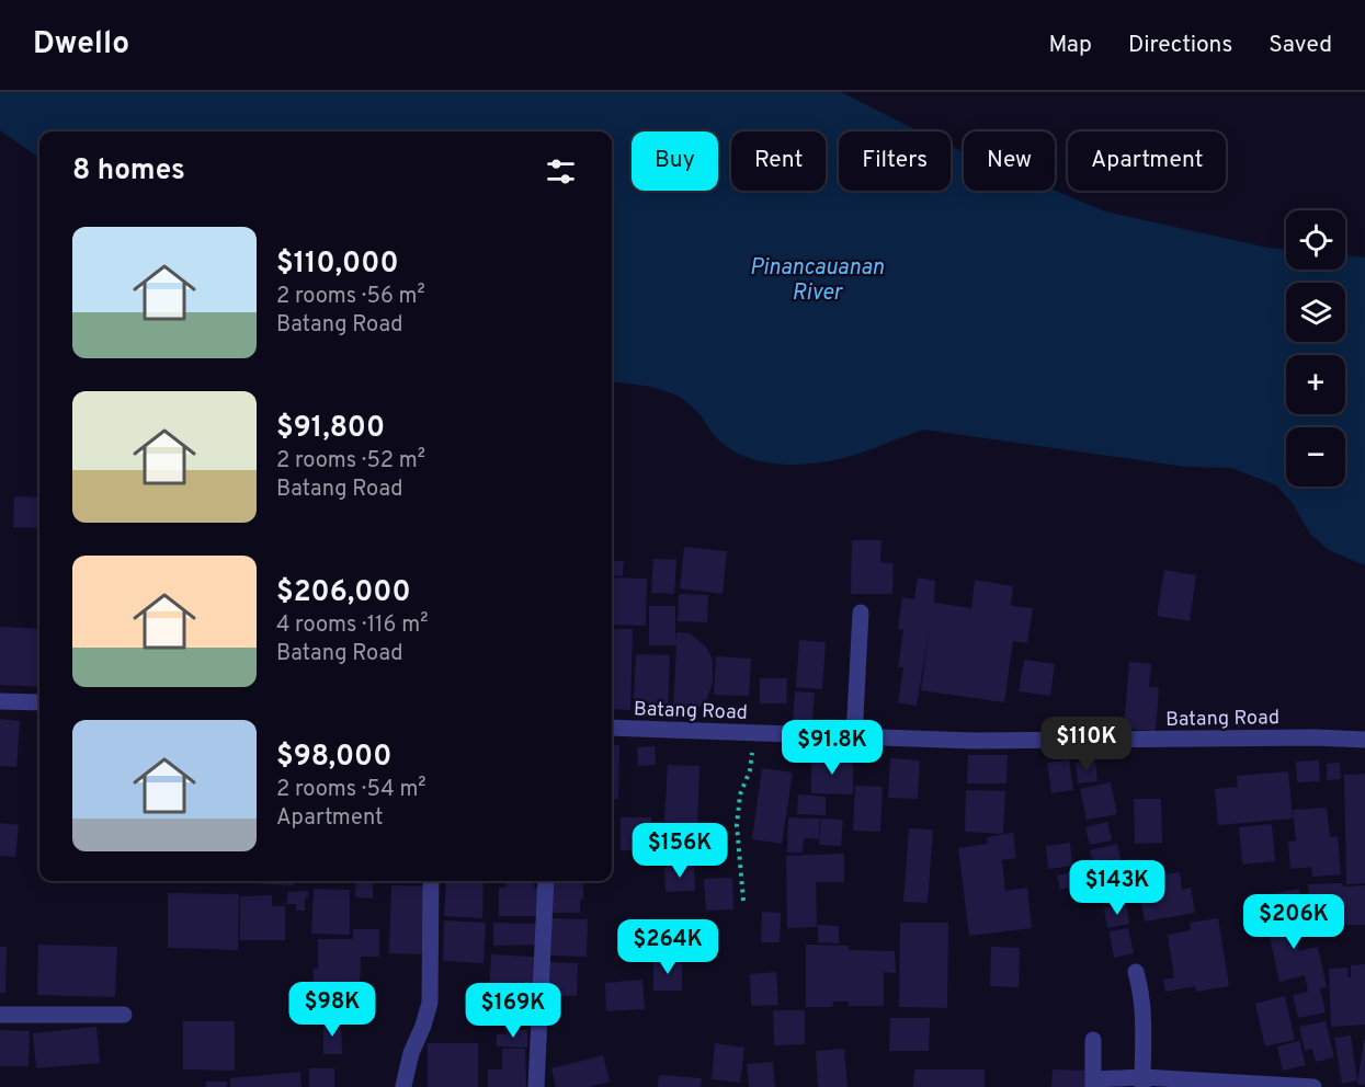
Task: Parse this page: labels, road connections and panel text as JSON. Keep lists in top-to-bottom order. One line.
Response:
{"streets":{"street":["Batang Road"]},"water":["Pinancauanan River"],"page":{"header":"Dwello","nav":["Map","Directions","Saved"],"chip":["Buy","Rent","Filters","New","Apartment"],"heading":"8 homes","map_buttons":["+","−"],"list":[{"name":"$110,000","note":"2 rooms · 56 m² · Batang Road"},{"name":"$91,800","note":"2 rooms · 52 m² · Batang Road"},{"name":"$206,000","note":"4 rooms · 116 m² · Batang Road"},{"name":"$98,000","note":"2 rooms · 54 m² · Apartment"}],"price":["$110K","$91.8K","$156K","$143K","$206K","$264K","$98K","$169K"]}}
